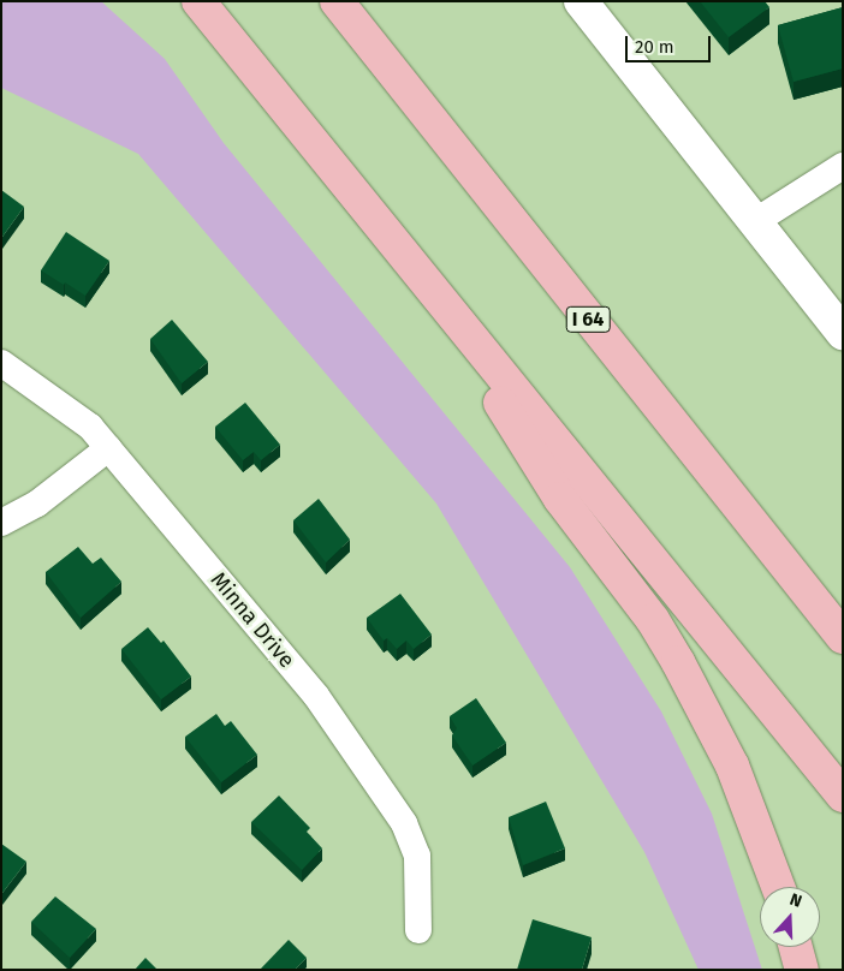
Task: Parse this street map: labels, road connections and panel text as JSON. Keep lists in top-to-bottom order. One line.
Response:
{"streets":{"highway":["I 64"],"street":["Minna Drive"]},"scale_bar":"20 m","north":"top"}
